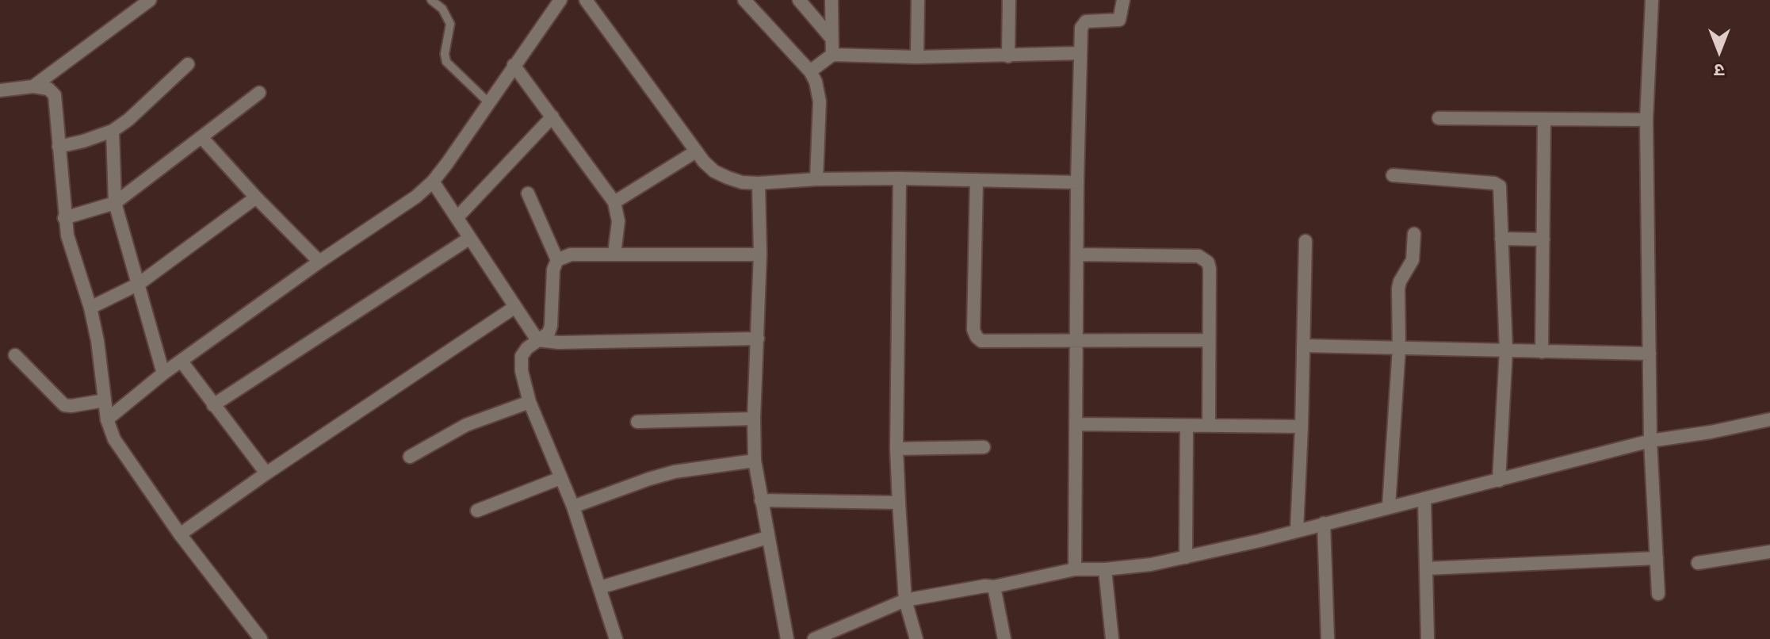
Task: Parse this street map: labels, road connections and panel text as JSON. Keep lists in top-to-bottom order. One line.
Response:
{"north":"bottom"}
